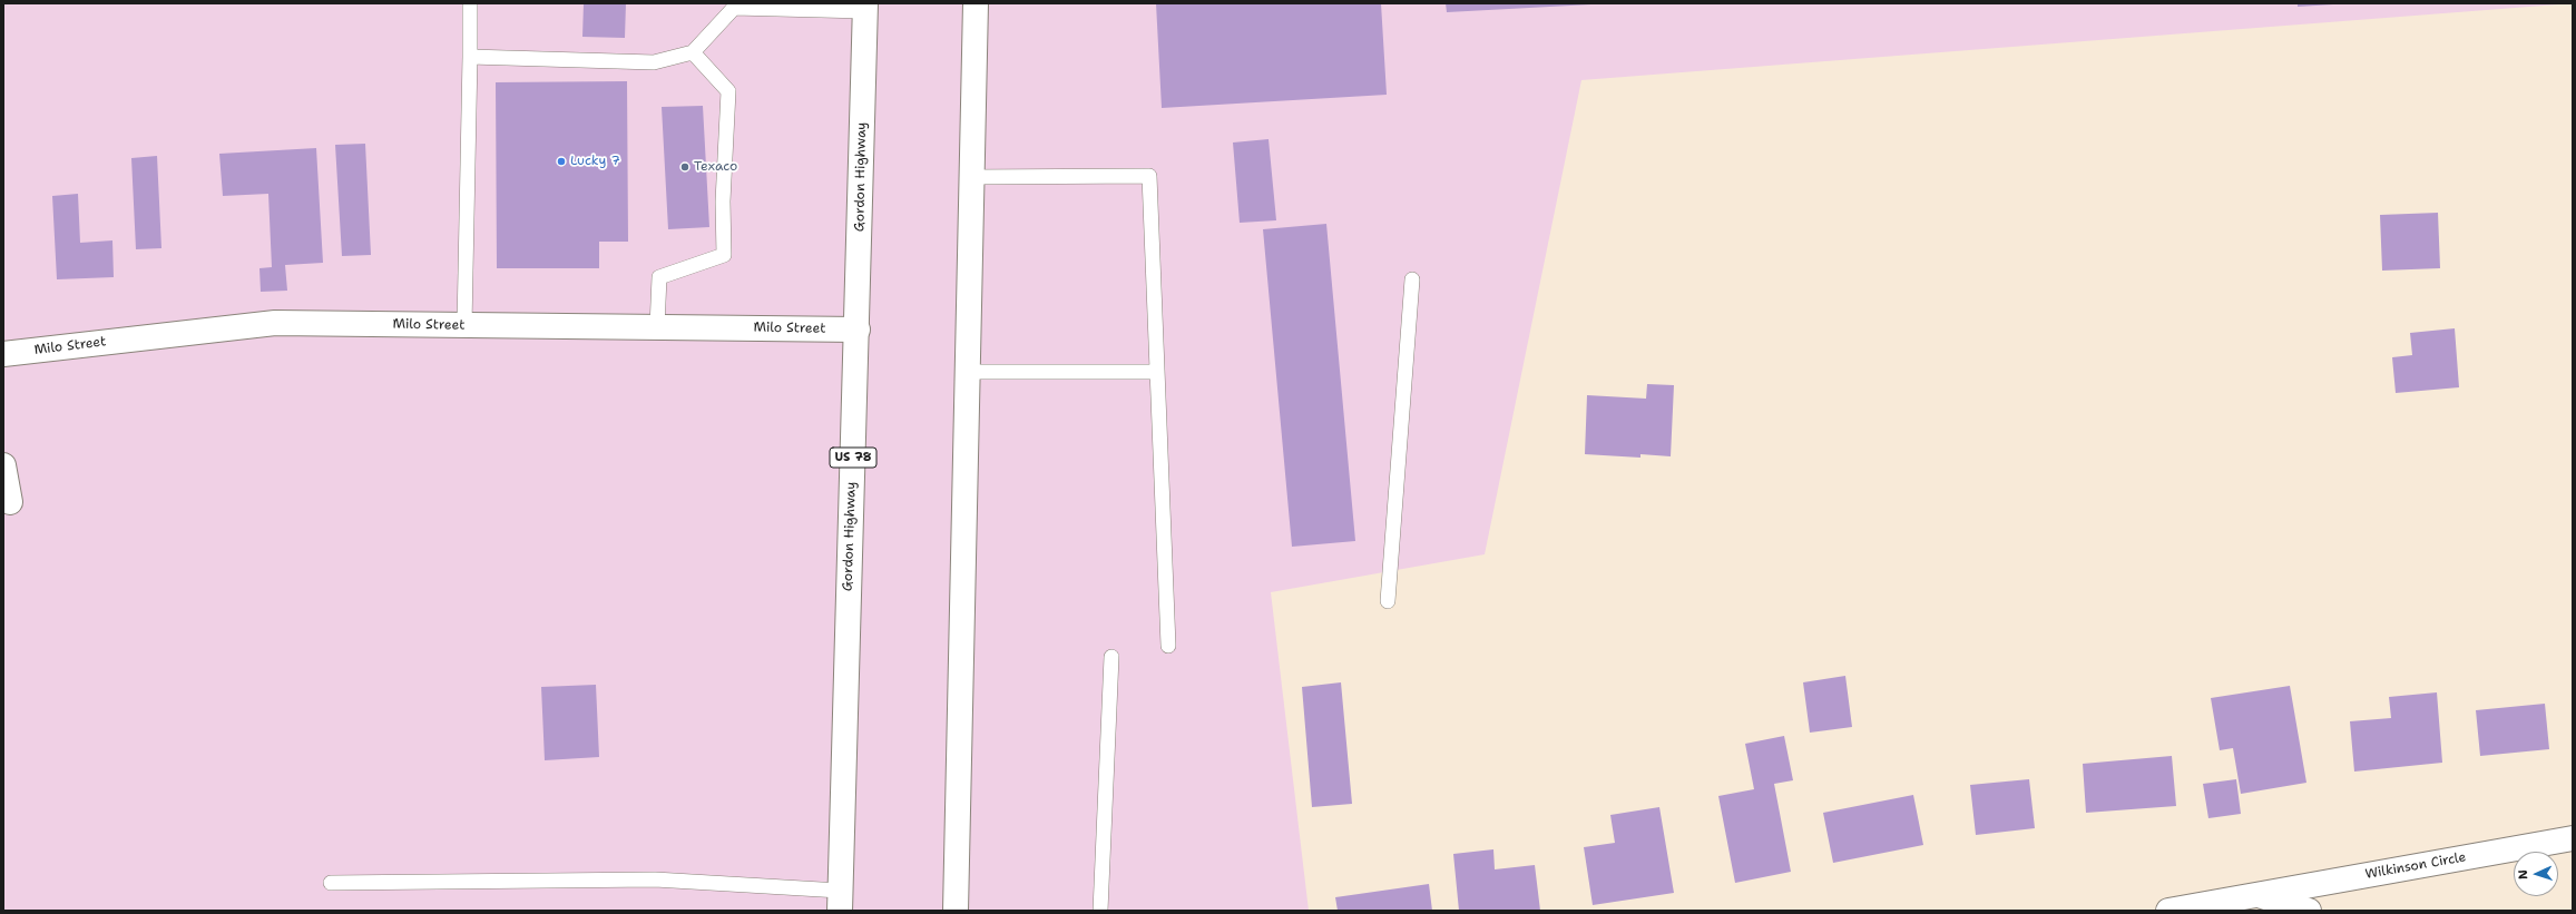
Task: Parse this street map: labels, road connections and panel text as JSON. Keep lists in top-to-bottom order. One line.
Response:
{"streets":{"main road":["Gordon Highway","Milo Street","US 78","Wilkinson Circle"]},"crossings":[["Gordon Highway","Milo Street"]],"places":["Lucky 7","Texaco"],"north":"left"}
